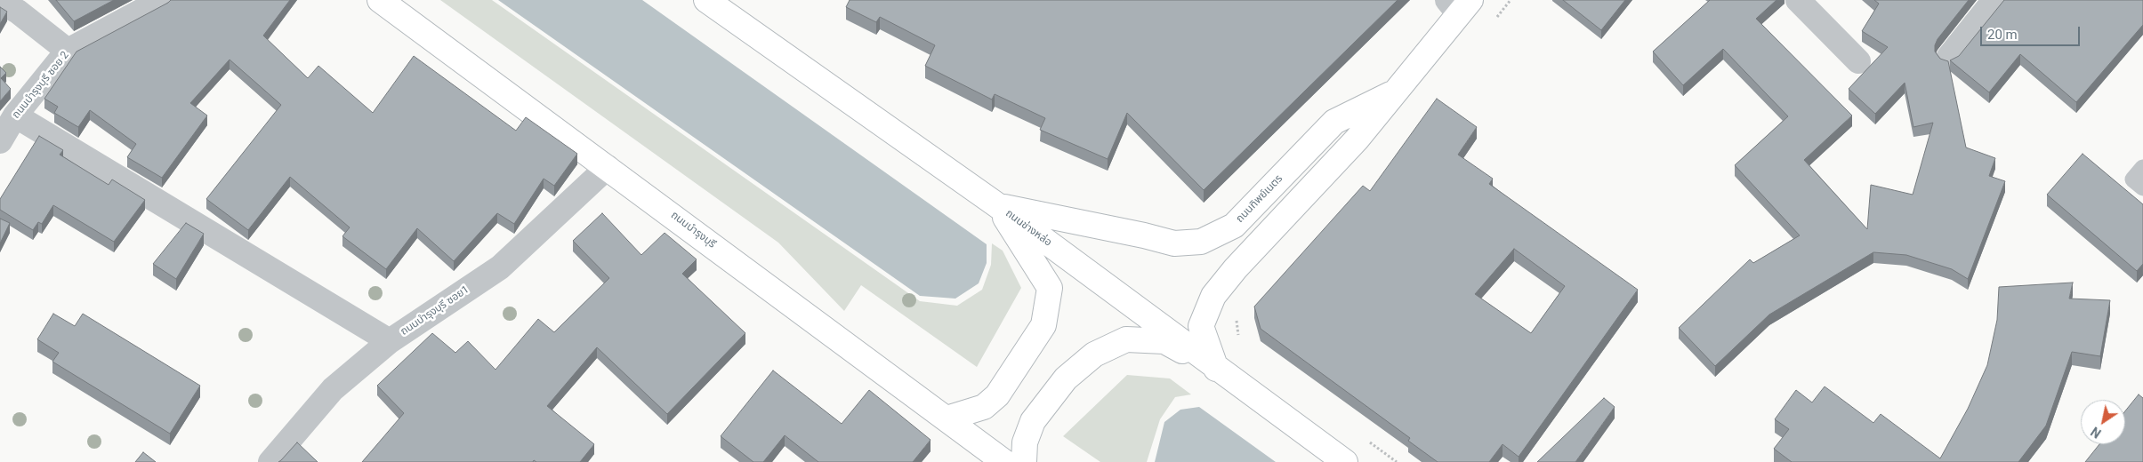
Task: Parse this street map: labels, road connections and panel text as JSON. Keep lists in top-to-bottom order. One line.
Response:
{"streets":{"main road":["ถนนทิพย์เนตร","ถนนช่างหล่อ","ถนนบำรุงบุรี"],"street":["ถนนบำรุงบุรี ซอย 2","ถนนบำรุงบุรี ซอย1"]},"crossings":[["ถนนทิพย์เนตร","ถนนช่างหล่อ"],["ถนนบำรุงบุรี","ถนนบำรุงบุรี ซอย1"]],"scale_bar":"20 m","north":"bottom left"}
